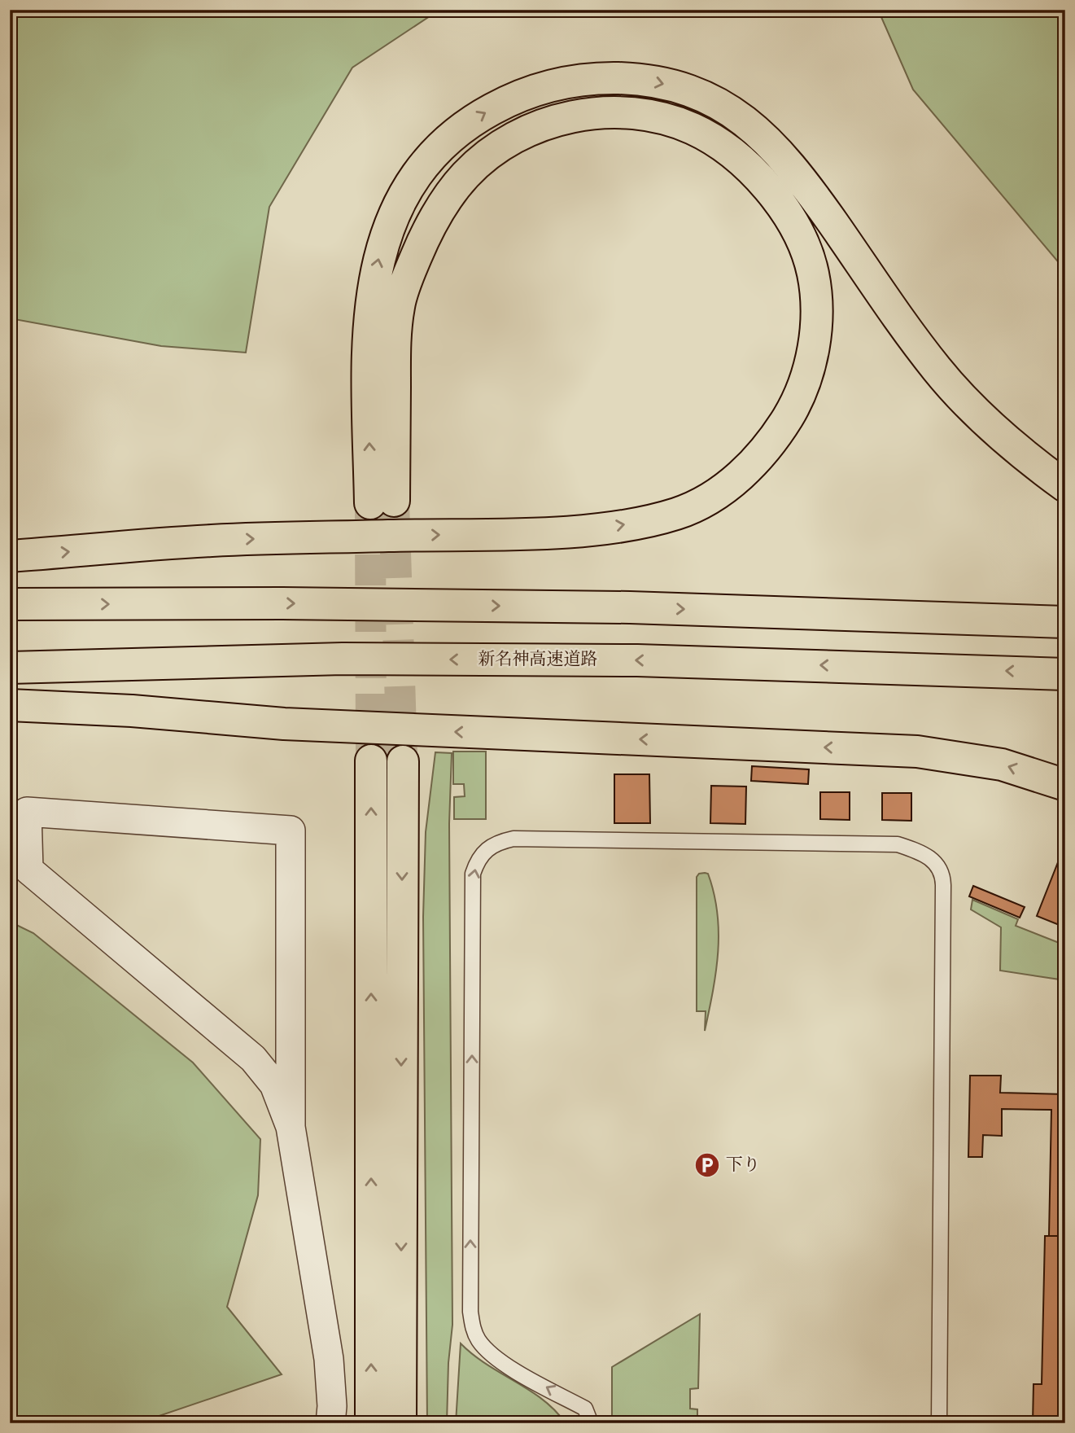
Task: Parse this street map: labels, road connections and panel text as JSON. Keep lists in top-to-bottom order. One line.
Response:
{"streets":{"highway":["新名神高速道路"]},"places":{"parking":["下り"]}}
